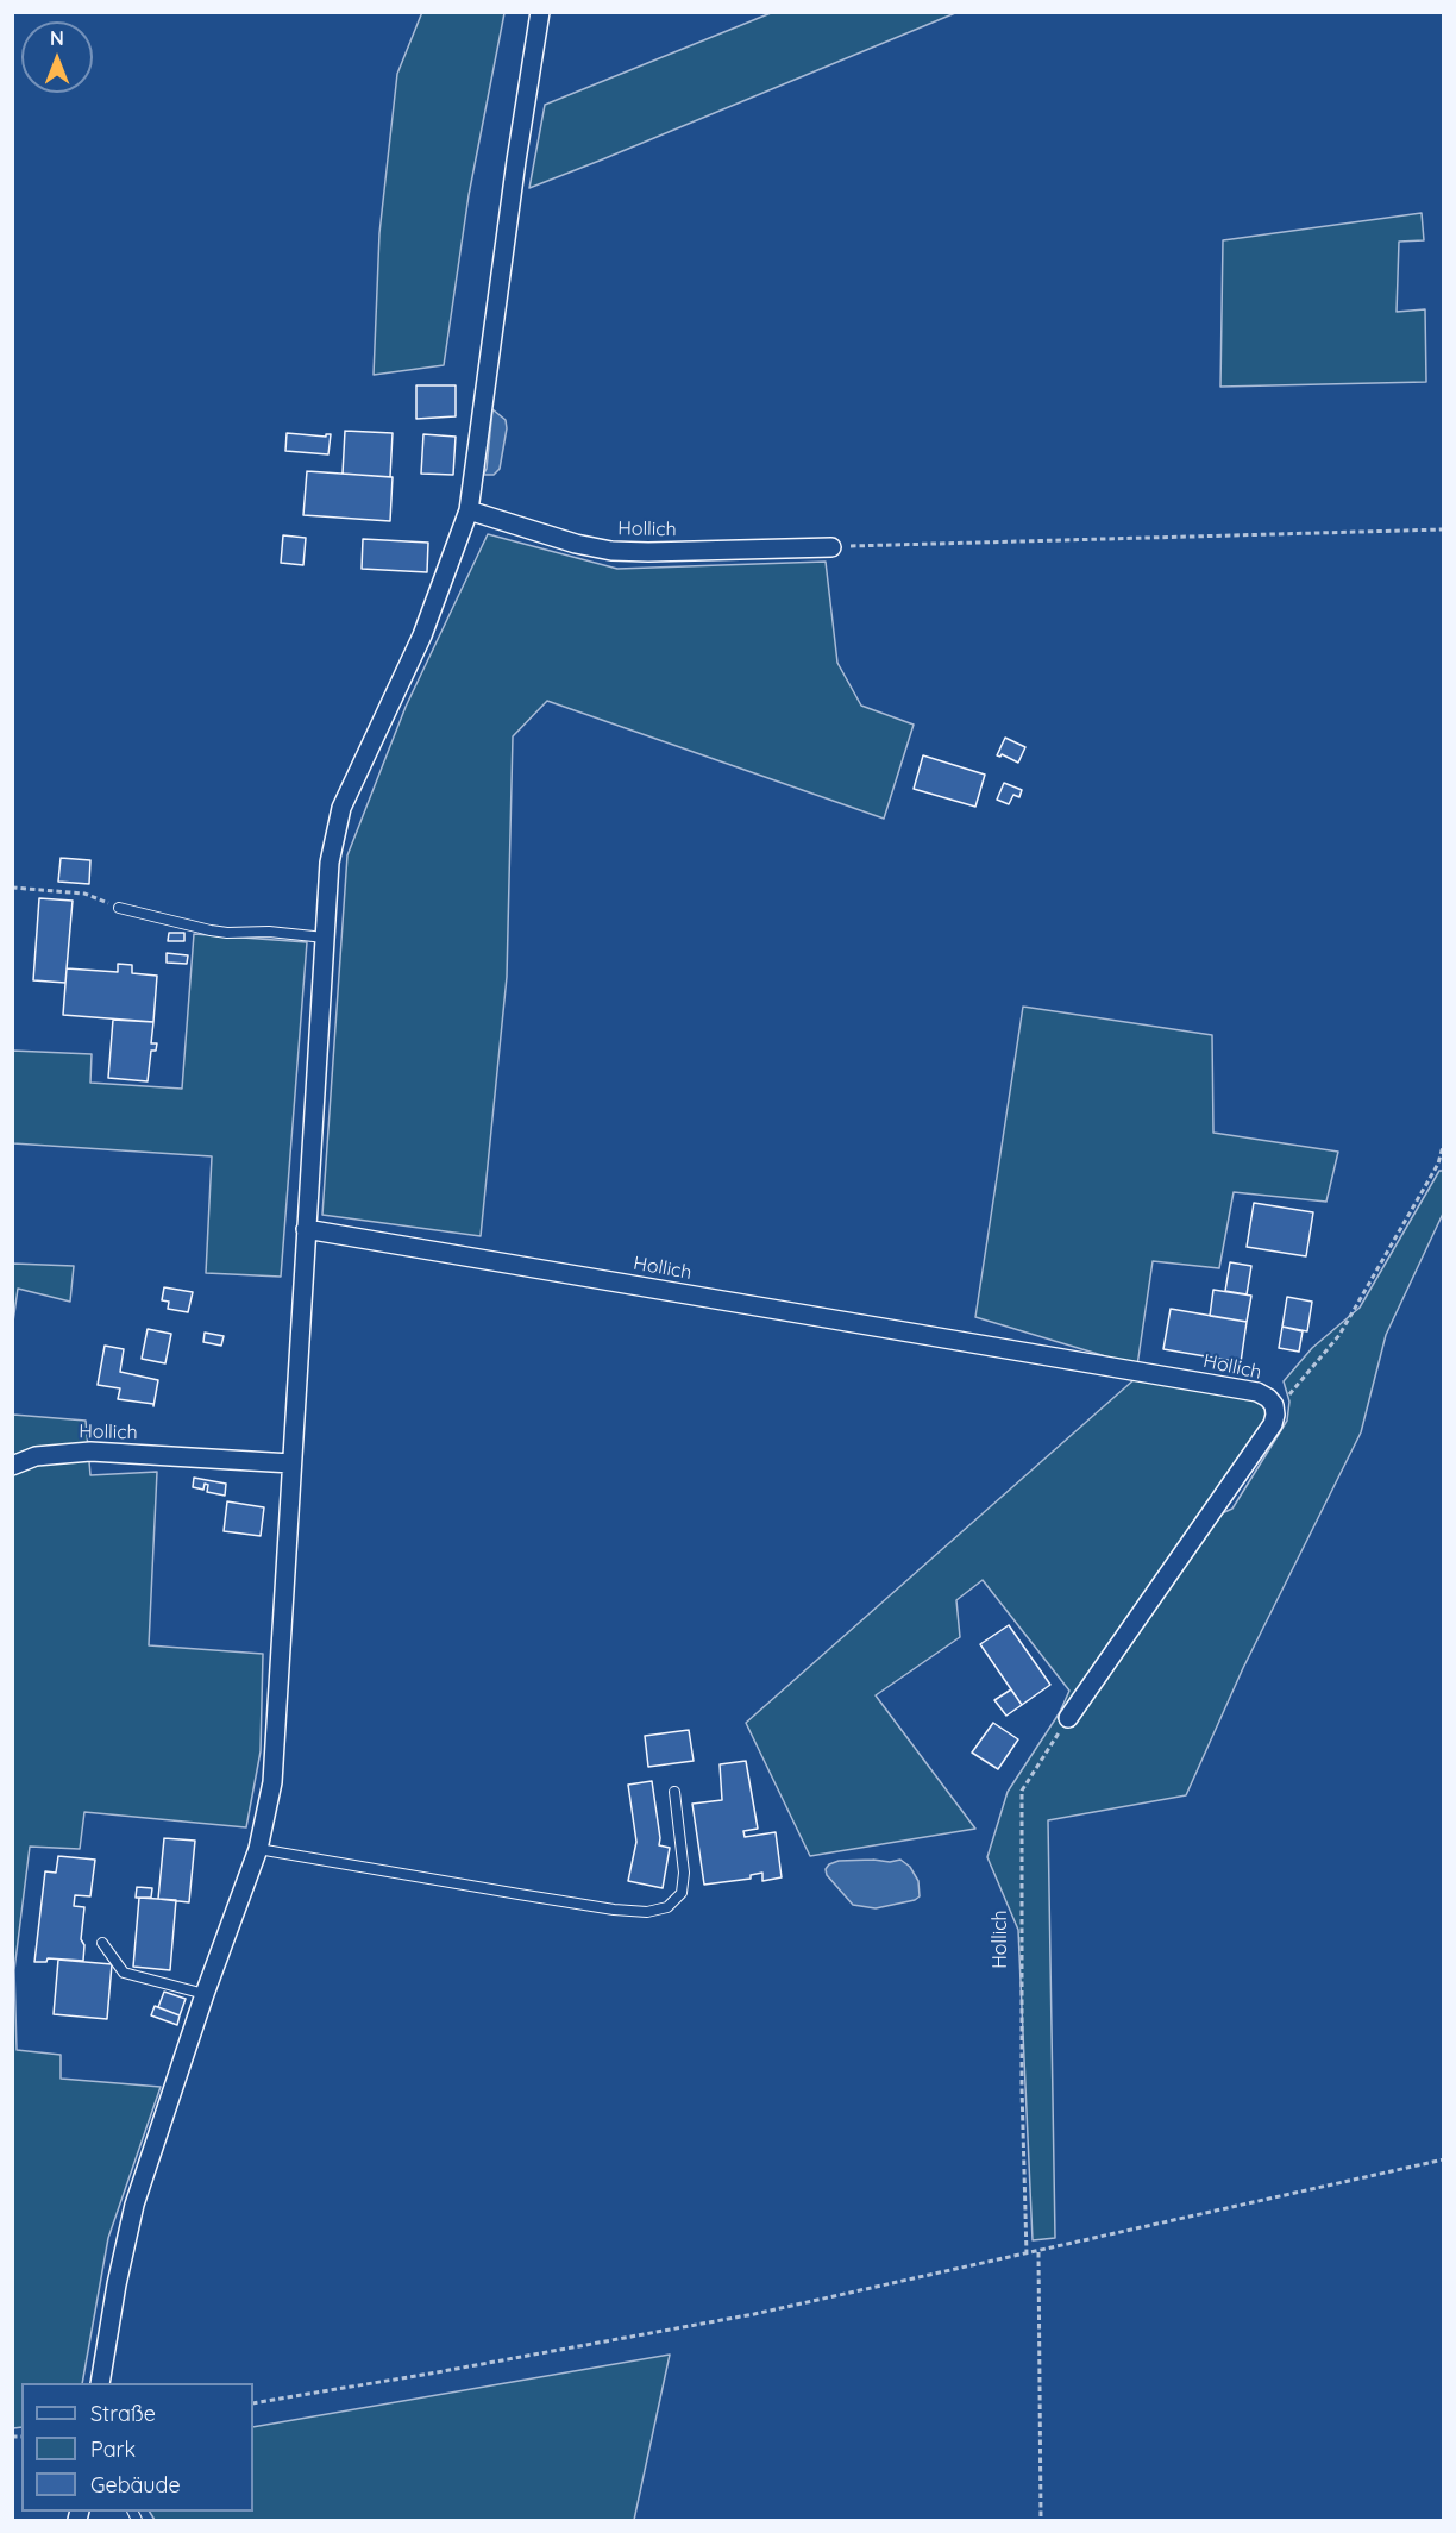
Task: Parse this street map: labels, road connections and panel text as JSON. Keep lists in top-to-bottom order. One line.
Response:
{"streets":{"street":["Hollich"]},"legend":["Straße","Park","Gebäude"],"north":"top"}
